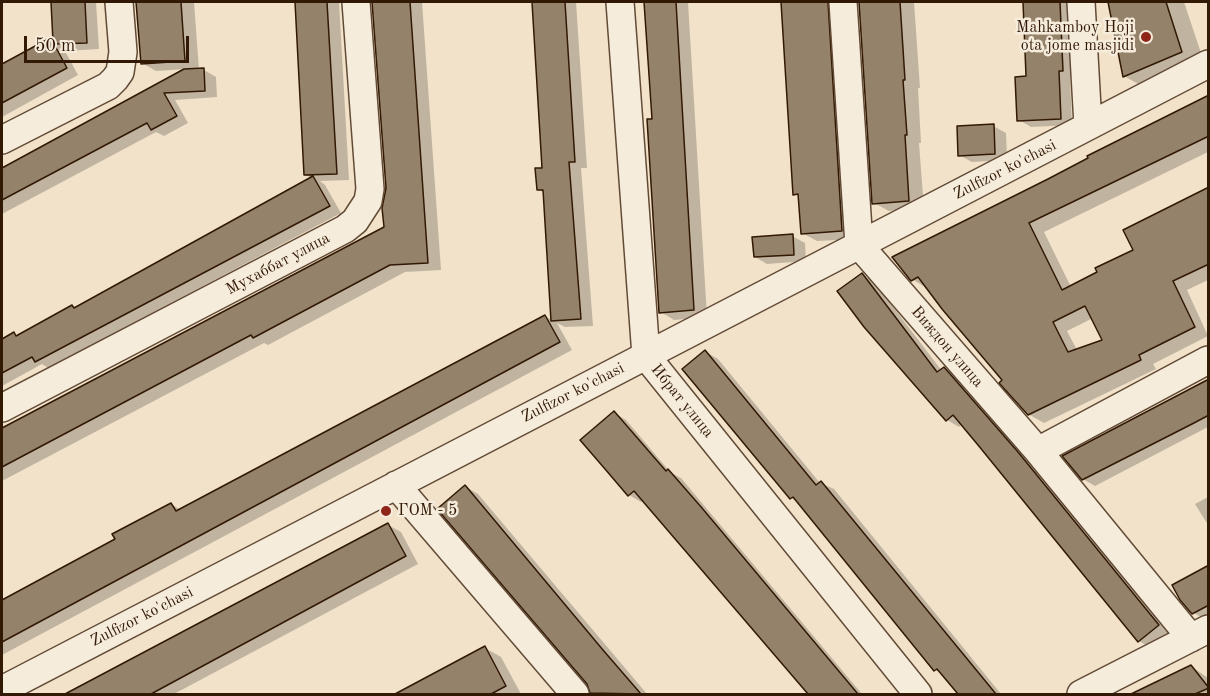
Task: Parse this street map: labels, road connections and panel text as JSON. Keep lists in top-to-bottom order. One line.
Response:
{"streets":{"street":["Zulfizor ko'chasi","Мухаббат улица","Виждон улица","Ибрат улица"]},"crossings":[["Zulfizor ko'chasi","Виждон улица"],["Zulfizor ko'chasi","Ибрат улица"]],"places":["Mahkamboy Hoji ota jome masjidi","ГОМ - 5"],"scale_bar":"50 m"}
